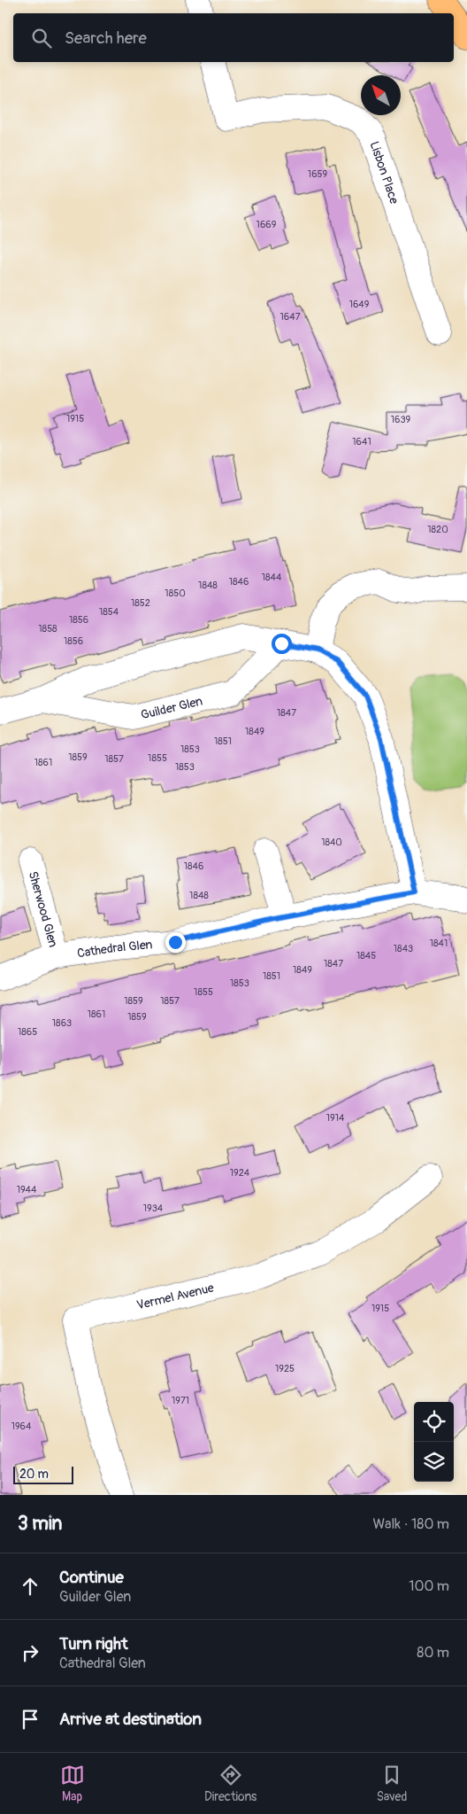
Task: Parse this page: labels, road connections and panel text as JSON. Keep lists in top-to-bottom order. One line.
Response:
{"streets":{"street":["Lisbon Place","Guilder Glen","Sherwood Glen","Cathedral Glen","Vermel Avenue"]},"crossings":[["Guilder Glen","Cathedral Glen"],["Sherwood Glen","Cathedral Glen"]],"house_numbers":["1659","1669","1649","1647","1915","1639","1641","1820","1844","1846","1848","1850","1852","1854","1856","1858","1856","1847","1849","1851","1853","1859","1855","1857","1861","1853","1840","1846","1848","1841","1843","1845","1847","1849","1851","1853","1855","1859","1857","1861","1859","1863","1865","1914","1924","1944","1934","1915","1925","1971","1964"],"scale_bar":"20 m","north":"top left","page":{"search":"Search here","scale":"20 m","heading":["3 min","Walk · 180 m"],"list":[["Continue","Guilder Glen","100 m"],["Turn right","Cathedral Glen","80 m"],"Arrive at destination"],"nav":["Map","Directions","Saved"]}}
